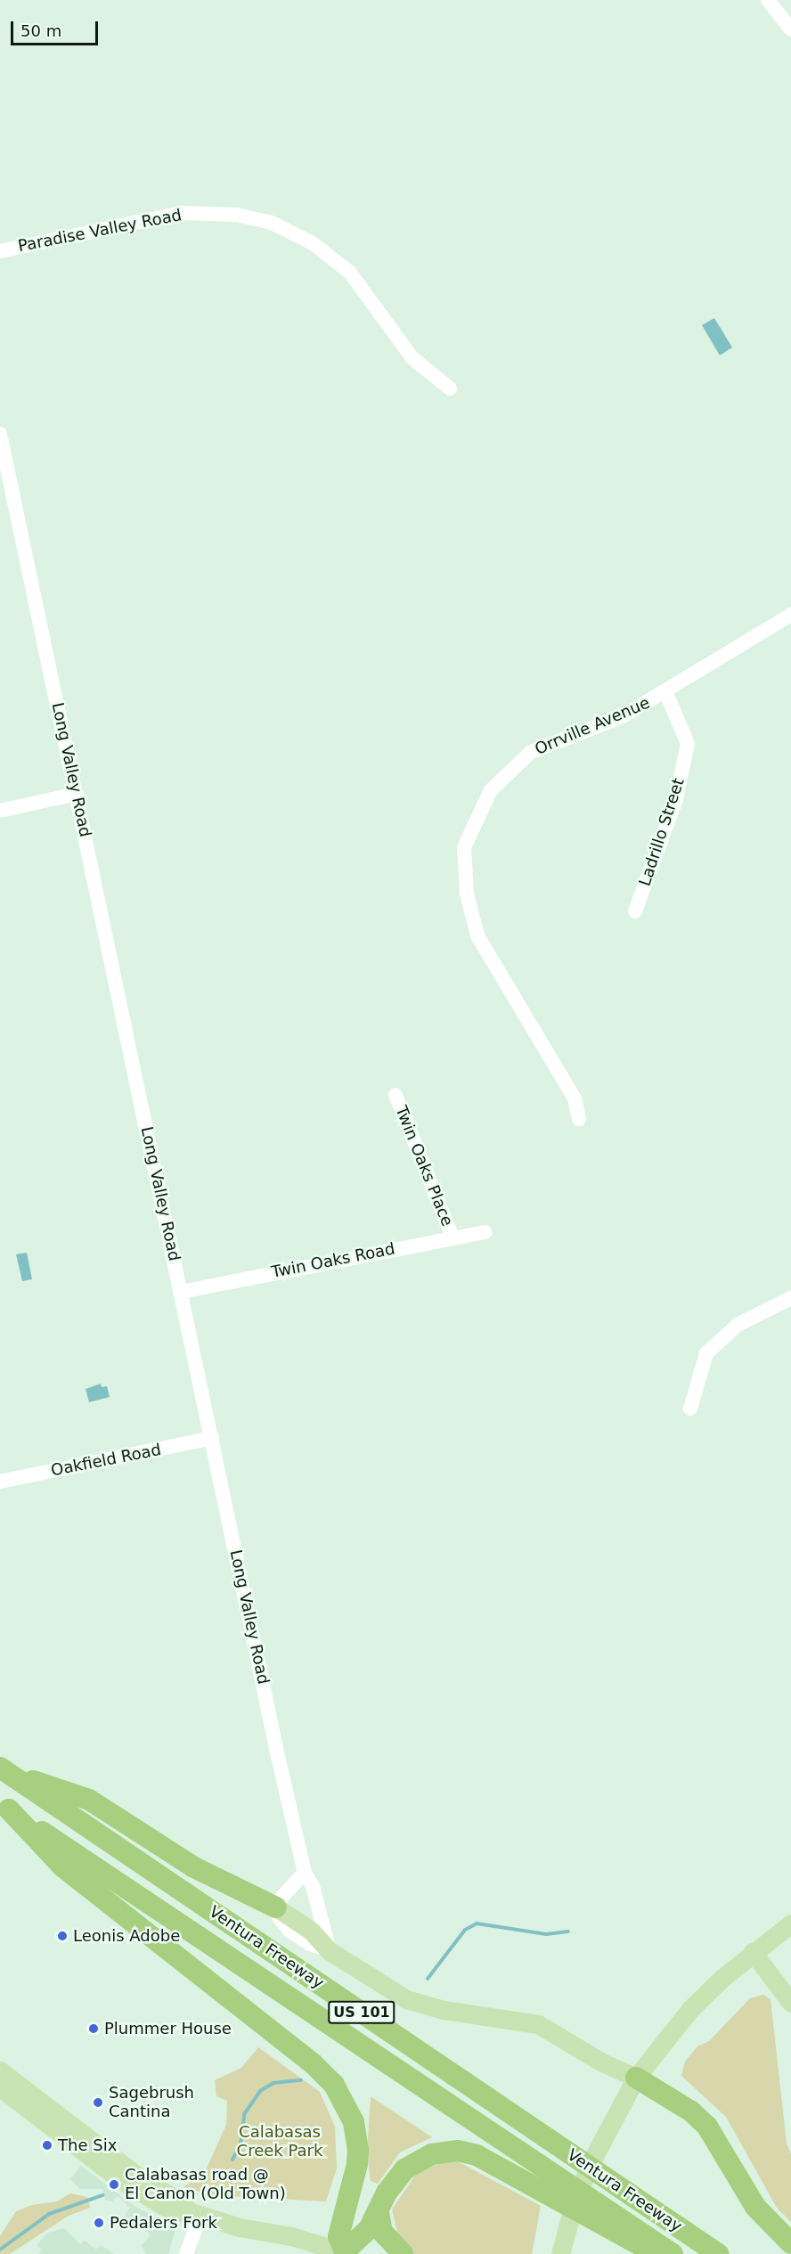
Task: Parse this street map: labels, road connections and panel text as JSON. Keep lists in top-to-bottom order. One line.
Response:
{"streets":{"highway":["Ventura Freeway","US 101"],"street":["Paradise Valley Road","Orrville Avenue","Long Valley Road","Ladrillo Street","Twin Oaks Place","Twin Oaks Road","Oakfield Road"]},"crossings":[["Orrville Avenue","Ladrillo Street"],["Long Valley Road","Twin Oaks Road"],["Long Valley Road","Oakfield Road"],["Twin Oaks Place","Twin Oaks Road"]],"parks":["Calabasas Creek Park"],"places":["Leonis Adobe","Plummer House","Sagebrush Cantina","The Six","Calabasas road @ El Canon (Old Town)","Pedalers Fork"],"scale_bar":"50 m"}
